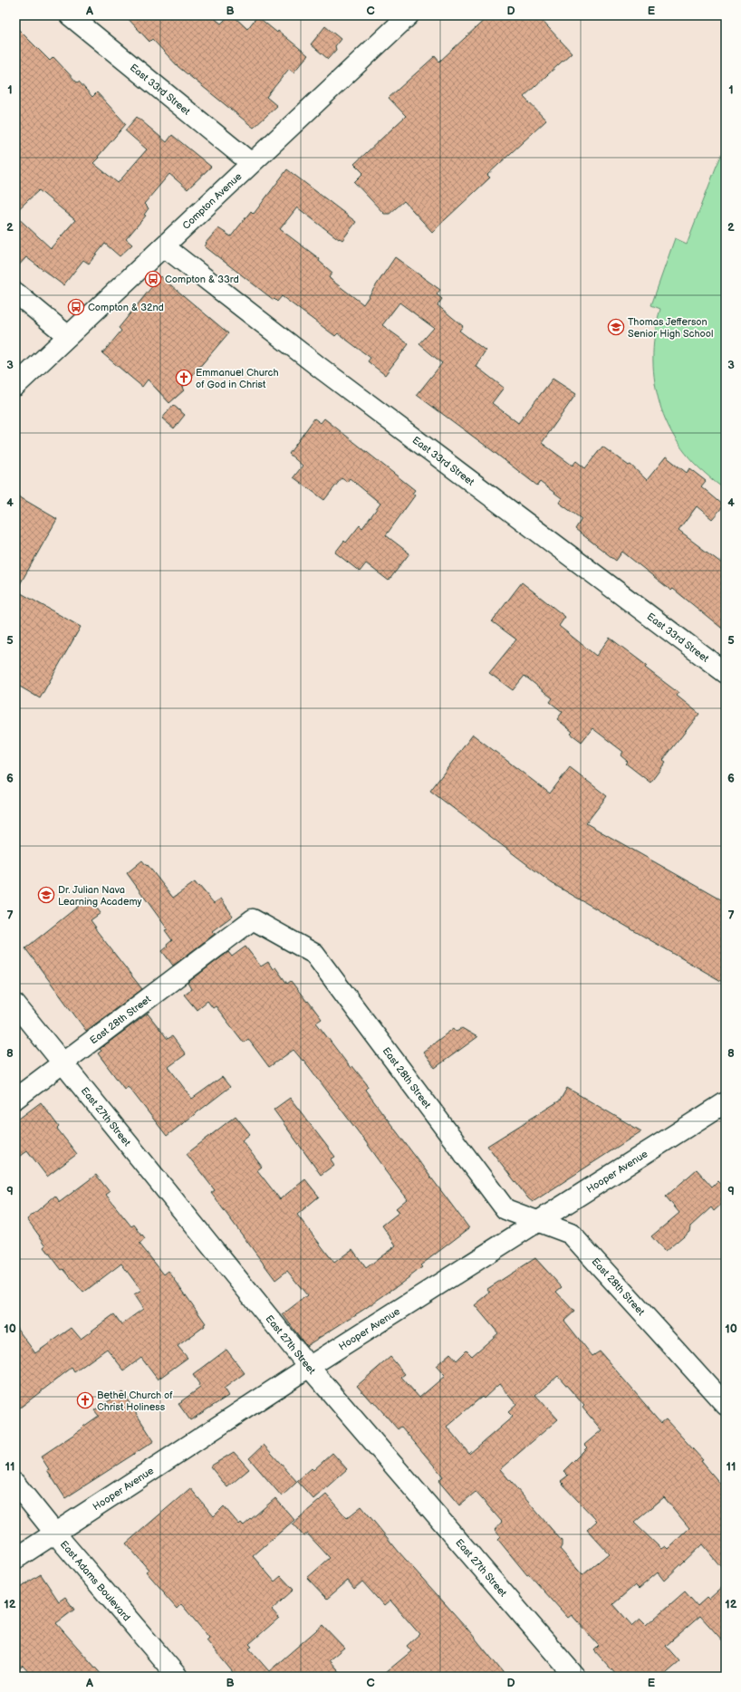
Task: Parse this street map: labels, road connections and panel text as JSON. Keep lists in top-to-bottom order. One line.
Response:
{"streets":{"street":["East 33rd Street","Compton Avenue","East 28th Street","East 27th Street","Hooper Avenue","East Adams Boulevard"]},"crossings":[["East 33rd Street","Compton Avenue"],["East 28th Street","East 27th Street"],["East 28th Street","Hooper Avenue"],["East 27th Street","Hooper Avenue"],["Hooper Avenue","East Adams Boulevard"]],"places":{"bus stop":["Compton & 33rd","Compton & 32nd"],"school or university":["Thomas Jefferson Senior High School","Dr. Julian Nava Learning Academy"],"church":["Emmanuel Church of God in Christ","Bethel Church of Christ Holiness"]},"grid":{"columns":["A","B","C","D","E"],"rows":["1","2","3","4","5","6","7","8","9","10","11","12"]}}
